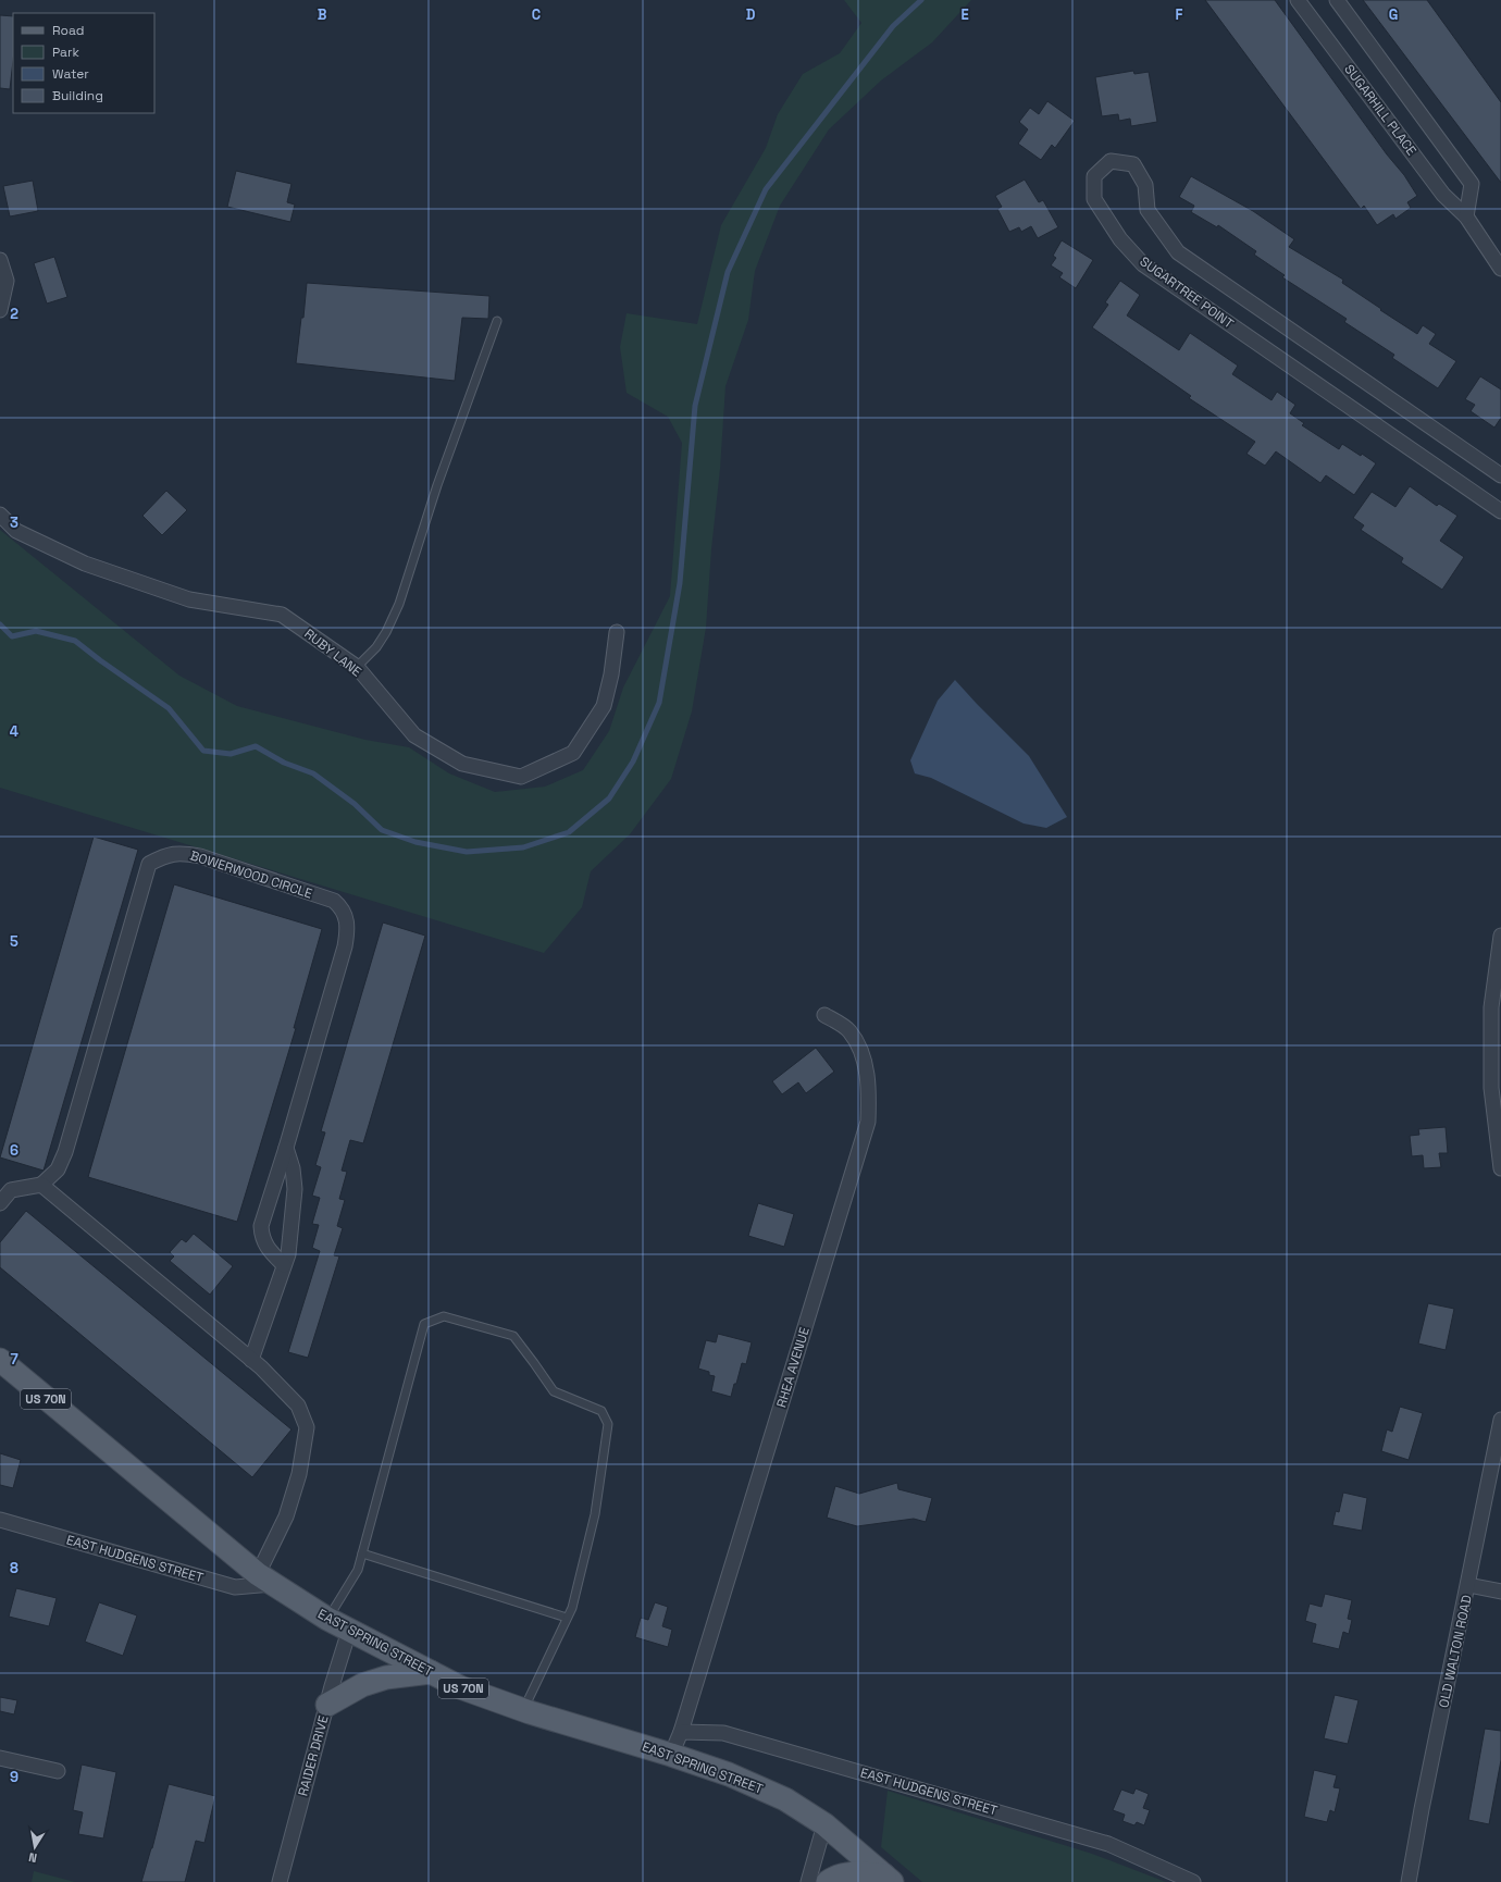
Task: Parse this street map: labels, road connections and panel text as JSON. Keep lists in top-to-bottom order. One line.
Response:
{"streets":{"main road":["US 70N","EAST SPRING STREET"],"street":["SUGARHILL PLACE","SUGARTREE POINT","RUBY LANE","BOWERWOOD CIRCLE","RHEA AVENUE","EAST HUDGENS STREET","OLD WALTON ROAD","RAIDER DRIVE"]},"crossings":[["RHEA AVENUE","EAST HUDGENS STREET"],["EAST HUDGENS STREET","EAST SPRING STREET"],["EAST SPRING STREET","RAIDER DRIVE"]],"legend":["Road","Park","Water","Building"],"north":"bottom","grid":{"columns":["B","C","D","E","F","G"],"rows":["2","3","4","5","6","7","8","9"]}}
